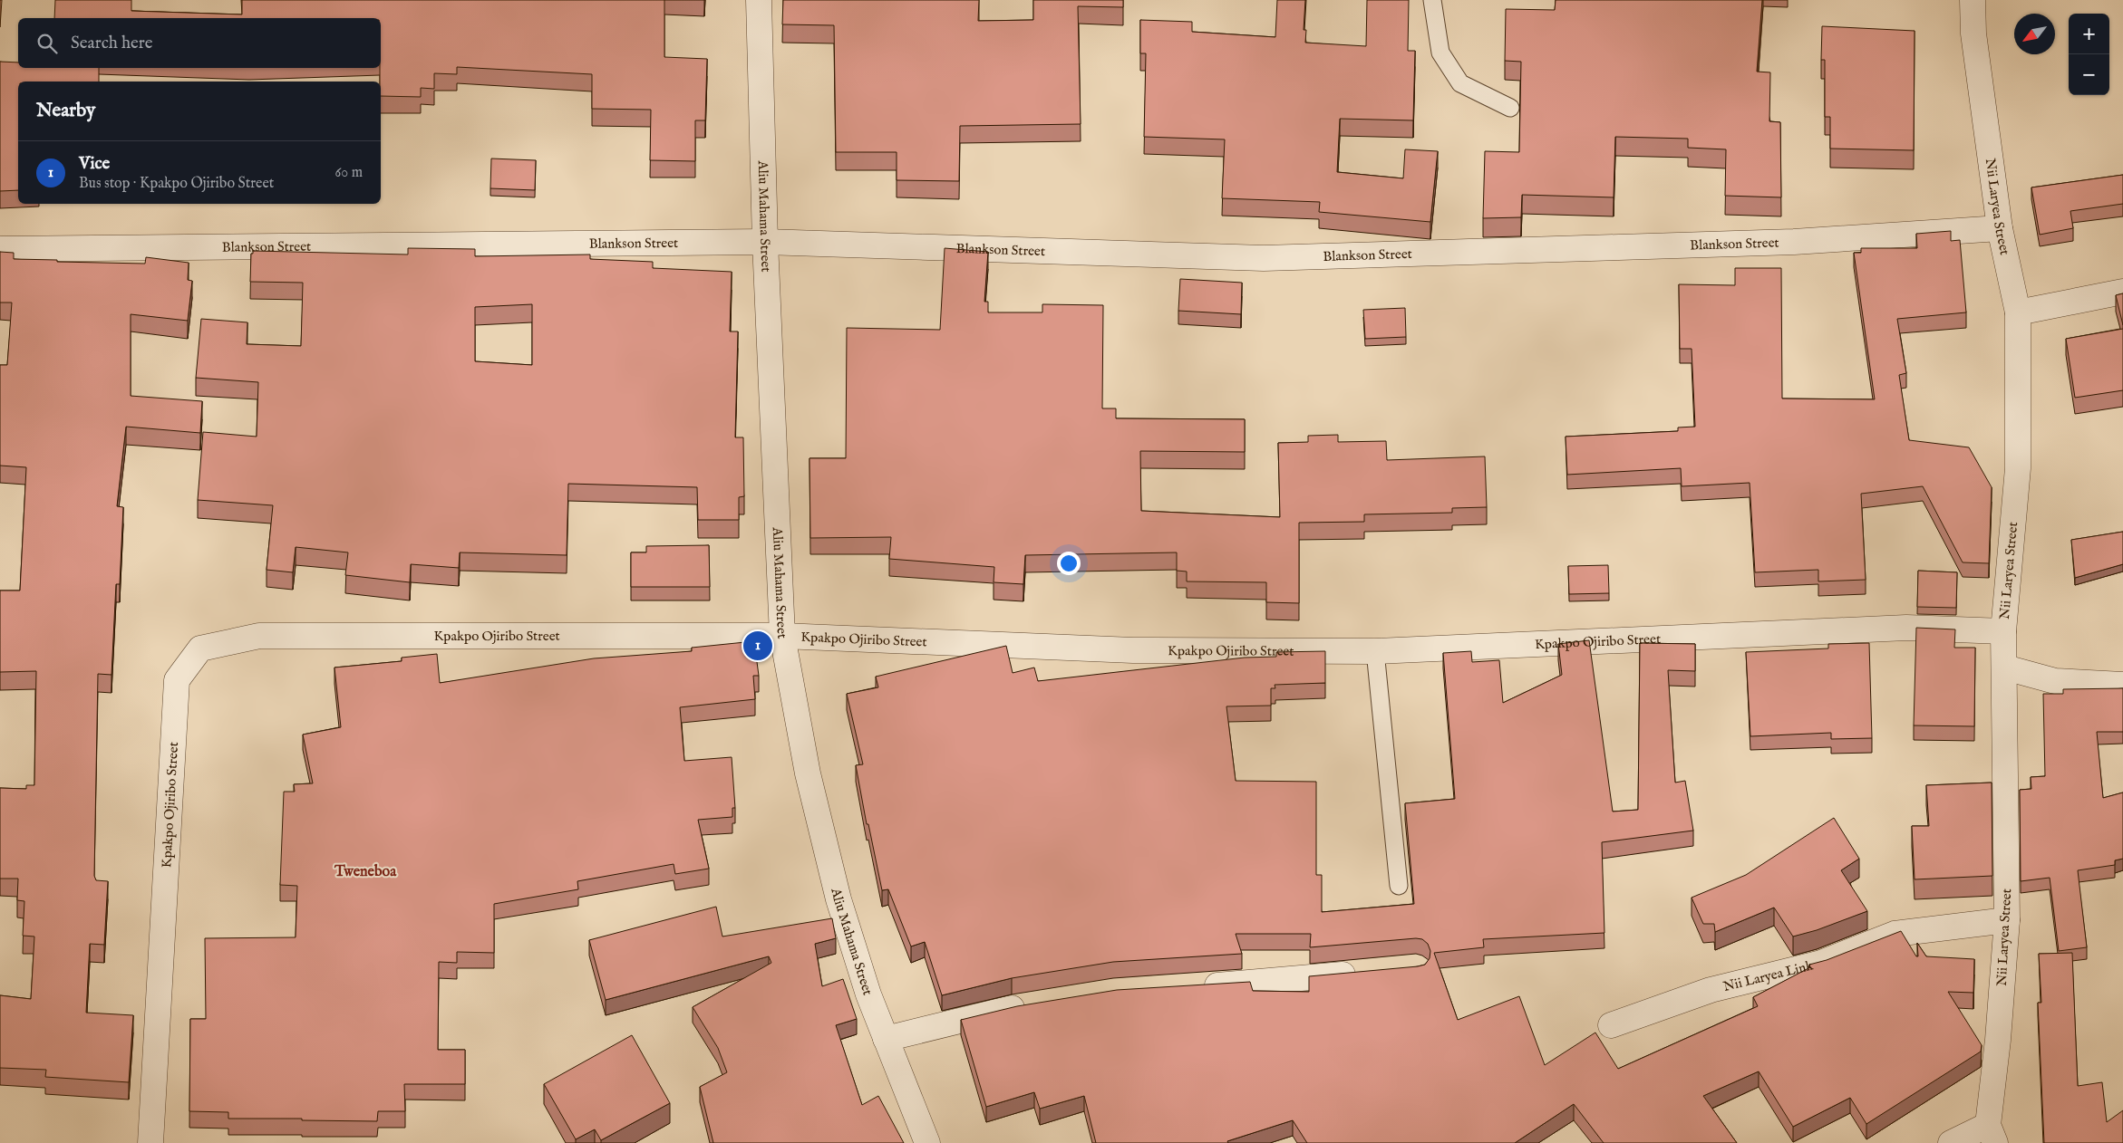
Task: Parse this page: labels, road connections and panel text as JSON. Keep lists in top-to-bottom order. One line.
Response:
{"streets":{"street":["Nii Laryea Street","Aliu Mahama Street","Blankson Street","Kpakpo Ojiribo Street","Nii Laryea Link"]},"crossings":[["Nii Laryea Street","Blankson Street"],["Nii Laryea Street","Kpakpo Ojiribo Street"],["Nii Laryea Street","Nii Laryea Link"],["Aliu Mahama Street","Blankson Street"],["Aliu Mahama Street","Kpakpo Ojiribo Street"]],"districts":["Tweneboa"],"north":"bottom left","page":{"map_buttons":["+","−"],"search":"Search here","heading":"Nearby","list":[{"mark":"1","name":"Vice","note":"Bus stop · Kpakpo Ojiribo Street","value":"60 m"}],"pins":"1"}}
